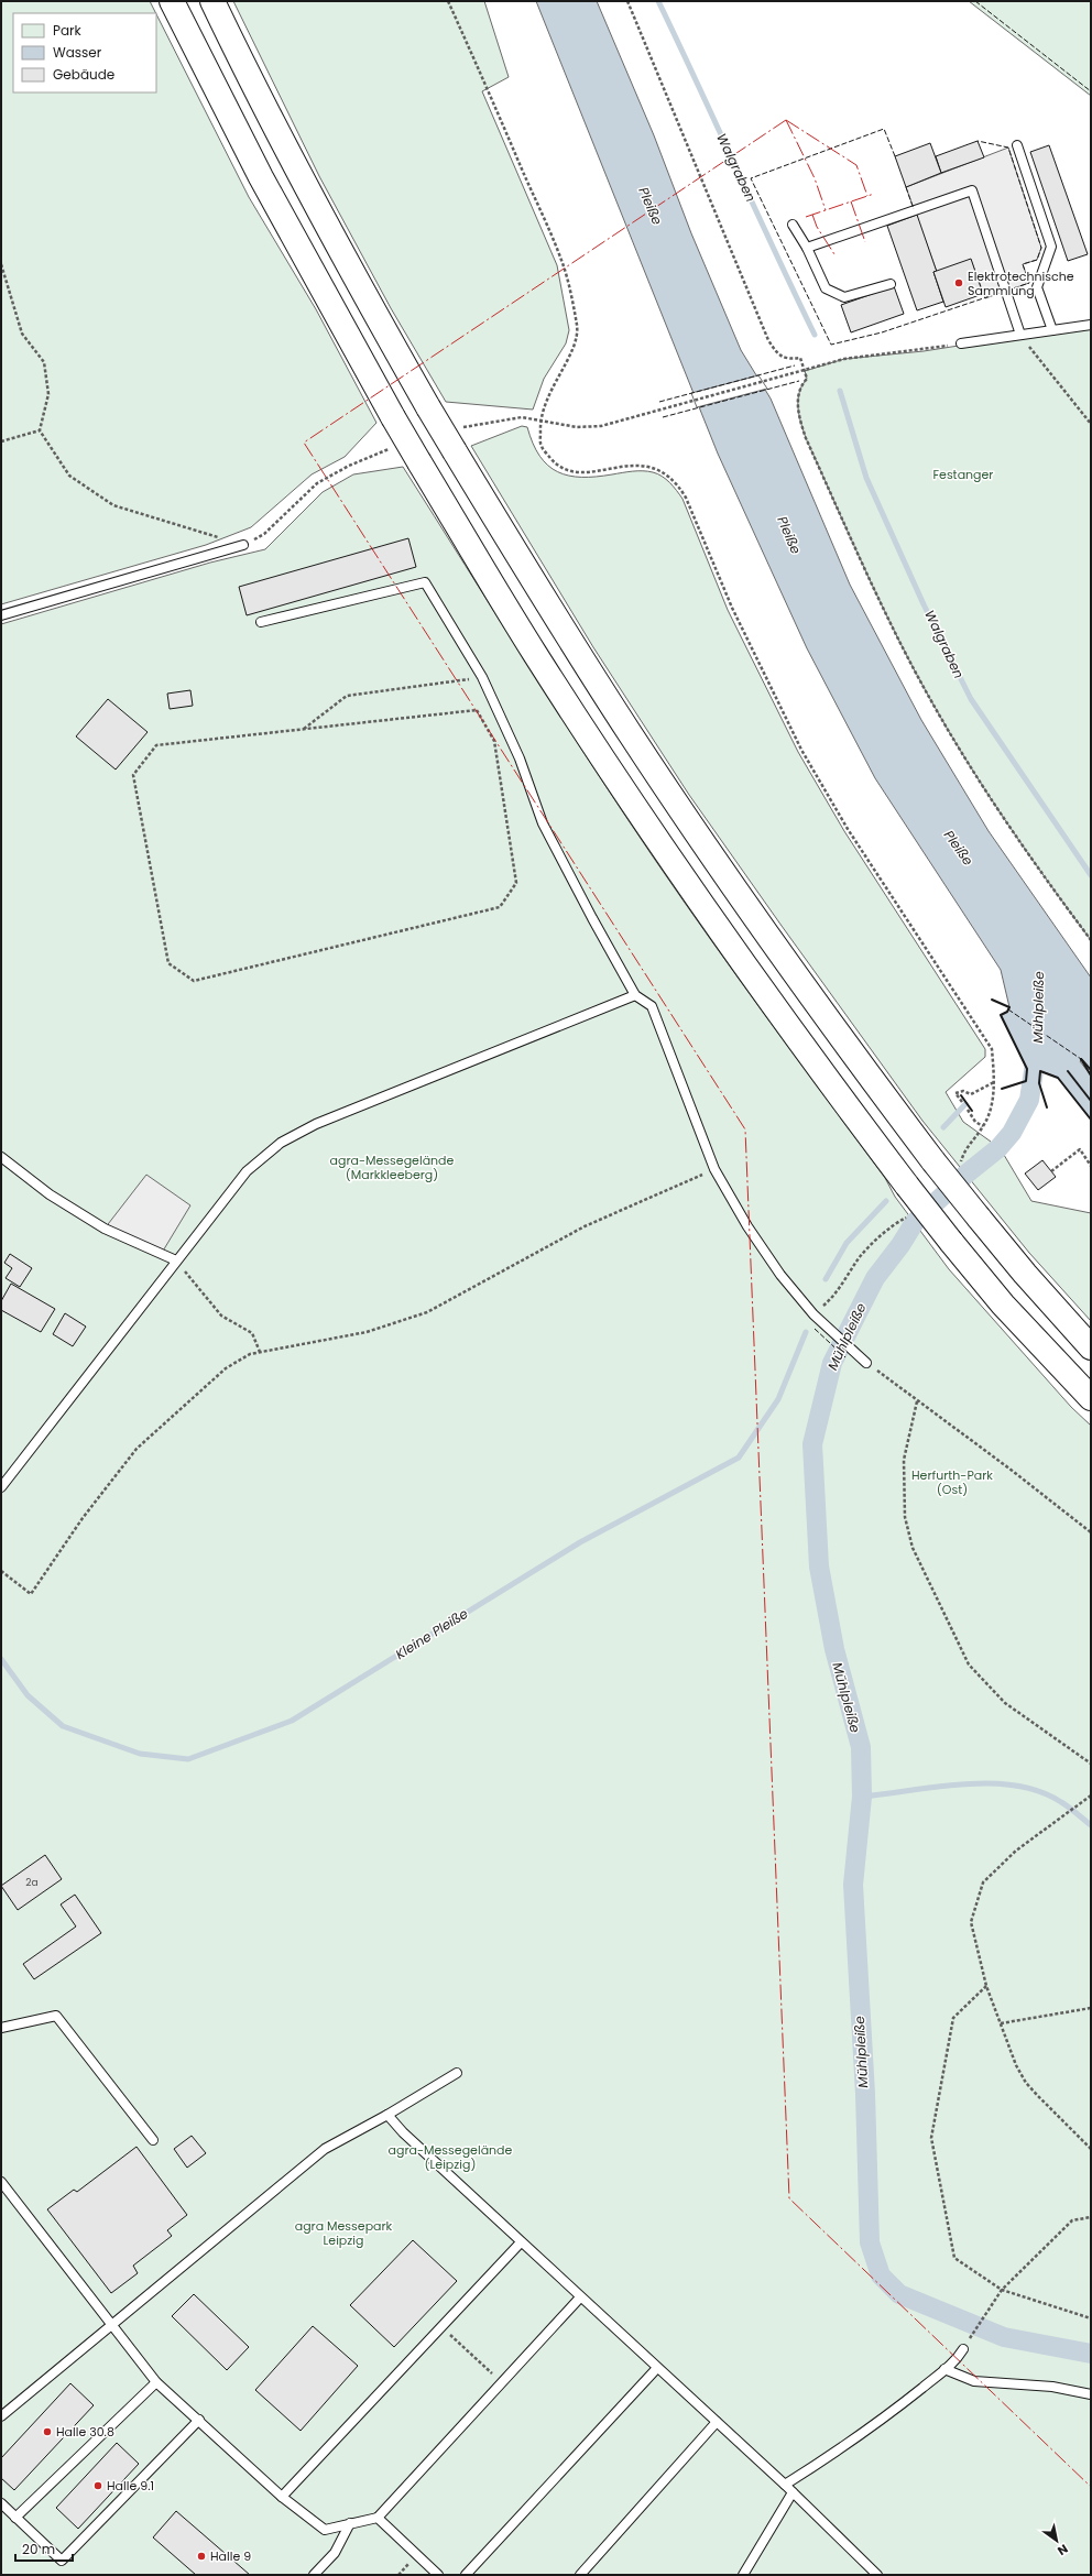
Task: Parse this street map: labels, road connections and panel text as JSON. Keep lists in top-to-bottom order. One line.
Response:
{"water":["Walgraben","Pleiße","Mühlpleiße","Kleine Pleiße"],"parks":["Festanger","agra-Messegelände (Markkleeberg)","Herfurth-Park (Ost)","agra-Messegelände (Leipzig)","agra Messepark Leipzig"],"places":["Elektrotechnische Sammlung","Halle 30.8","Halle 9.1","Halle 9"],"house_numbers":["2a"],"legend":["Park","Wasser","Gebäude"],"scale_bar":"20 m","north":"bottom right"}
